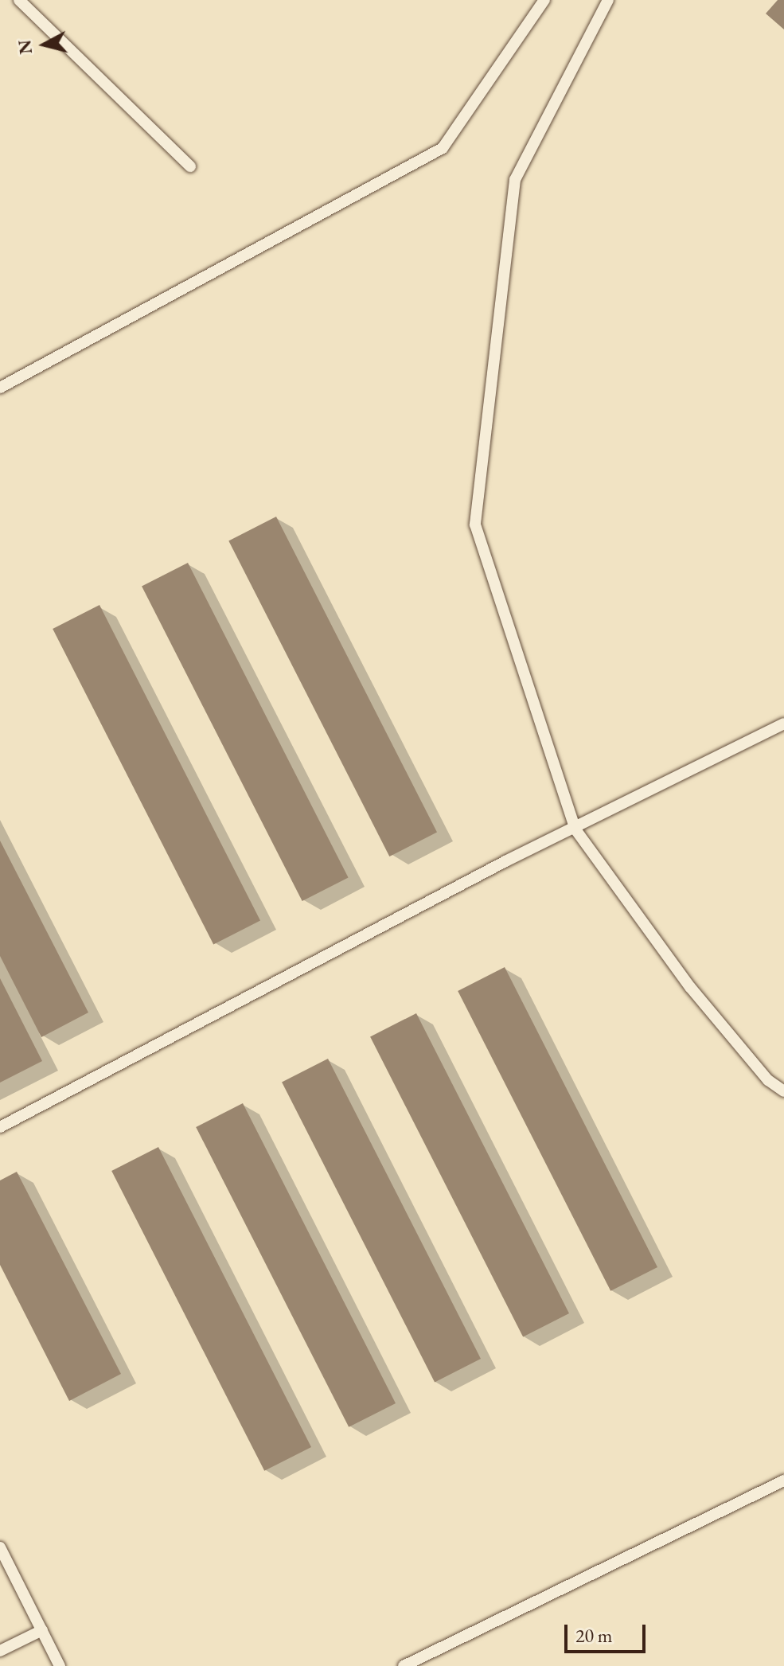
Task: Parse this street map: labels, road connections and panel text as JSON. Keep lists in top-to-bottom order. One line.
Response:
{"scale_bar":"20 m","north":"left"}
